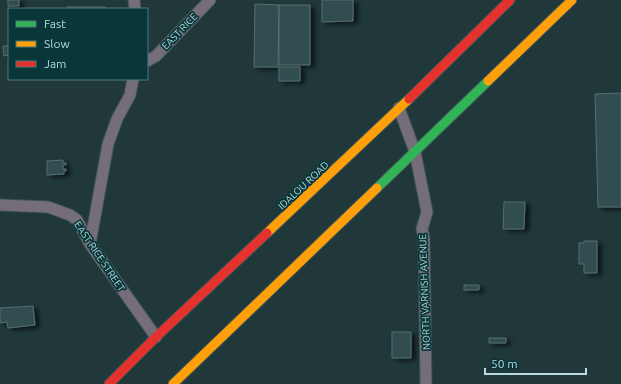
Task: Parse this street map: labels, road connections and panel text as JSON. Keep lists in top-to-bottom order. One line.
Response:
{"streets":{"highway":["IDALOU ROAD"],"street":["EAST RICE","EAST RICE STREET","NORTH VARNISH AVENUE"]},"crossings":[["IDALOU ROAD","EAST RICE STREET"],["IDALOU ROAD","NORTH VARNISH AVENUE"]],"legend":["Fast","Slow","Jam"],"scale_bar":"50 m"}
